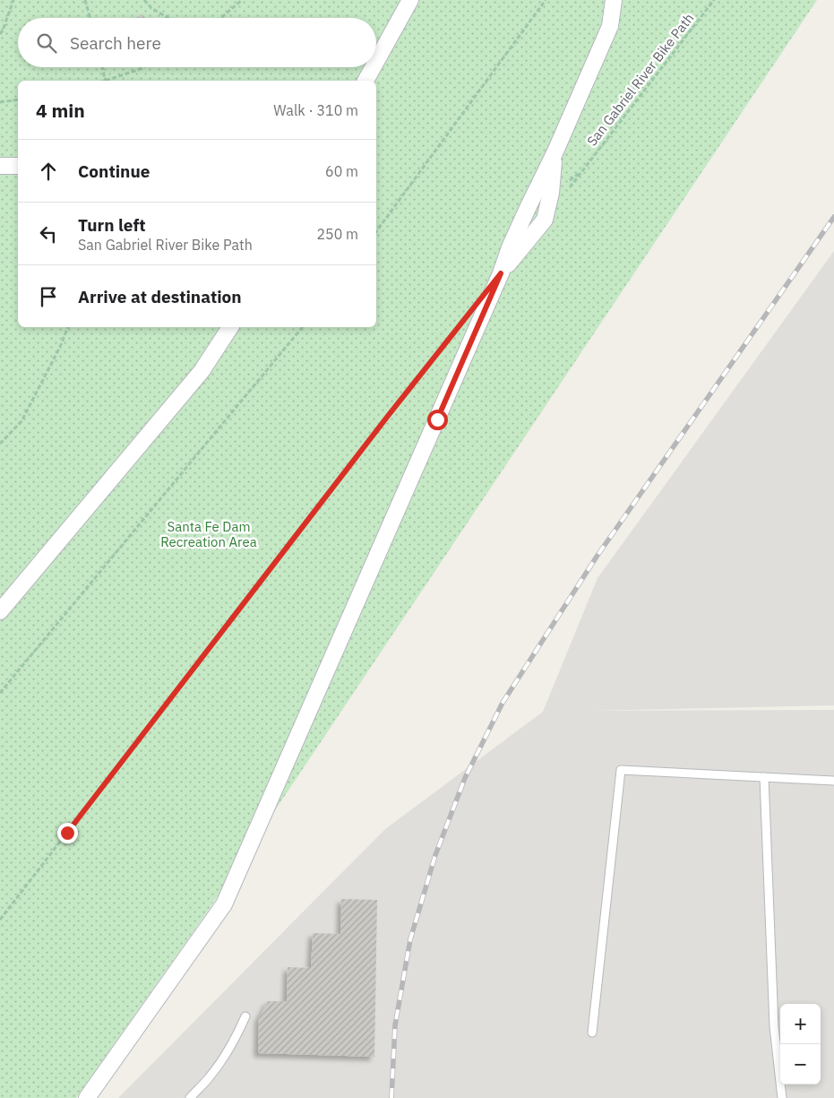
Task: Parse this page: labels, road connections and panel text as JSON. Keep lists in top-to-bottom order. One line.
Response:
{"streets":{"path":["San Gabriel River Bike Path"]},"parks":["Santa Fe Dam Recreation Area"],"page":{"search":"Search here","heading":["4 min","Walk · 310 m"],"list":[["Continue","60 m"],["Turn left","San Gabriel River Bike Path","250 m"],"Arrive at destination"],"map_buttons":["+","−"]}}
